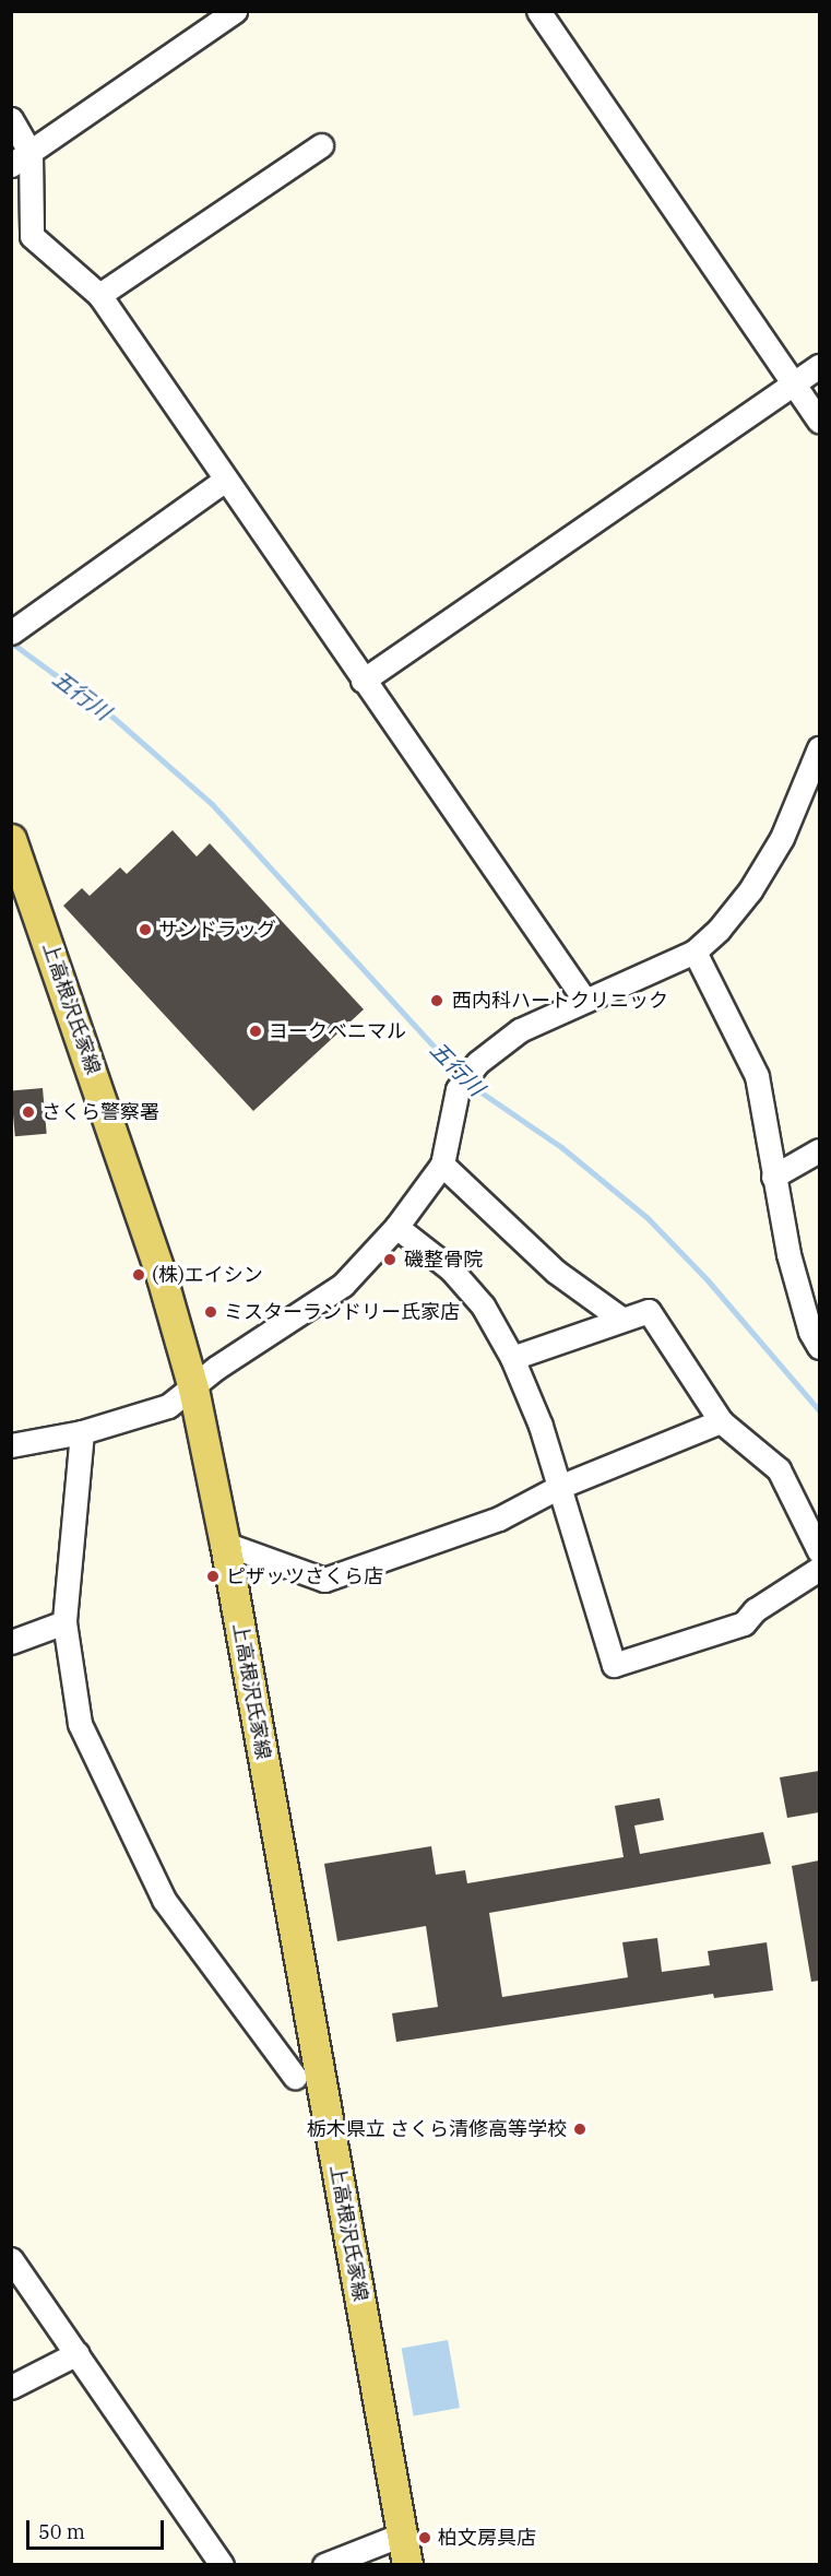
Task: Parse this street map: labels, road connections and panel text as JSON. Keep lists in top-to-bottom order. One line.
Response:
{"streets":{"main road":["上高根沢氏家線"]},"water":["五行川"],"places":["サンドラッグ","西内科ハートクリニック","ヨークベニマル","さくら警察署","磯整骨院","(株)エイシン","ミスターランドリー氏家店","ピザッツさくら店","栃木県立 さくら清修高等学校","柏文房具店"],"scale_bar":"50 m"}
